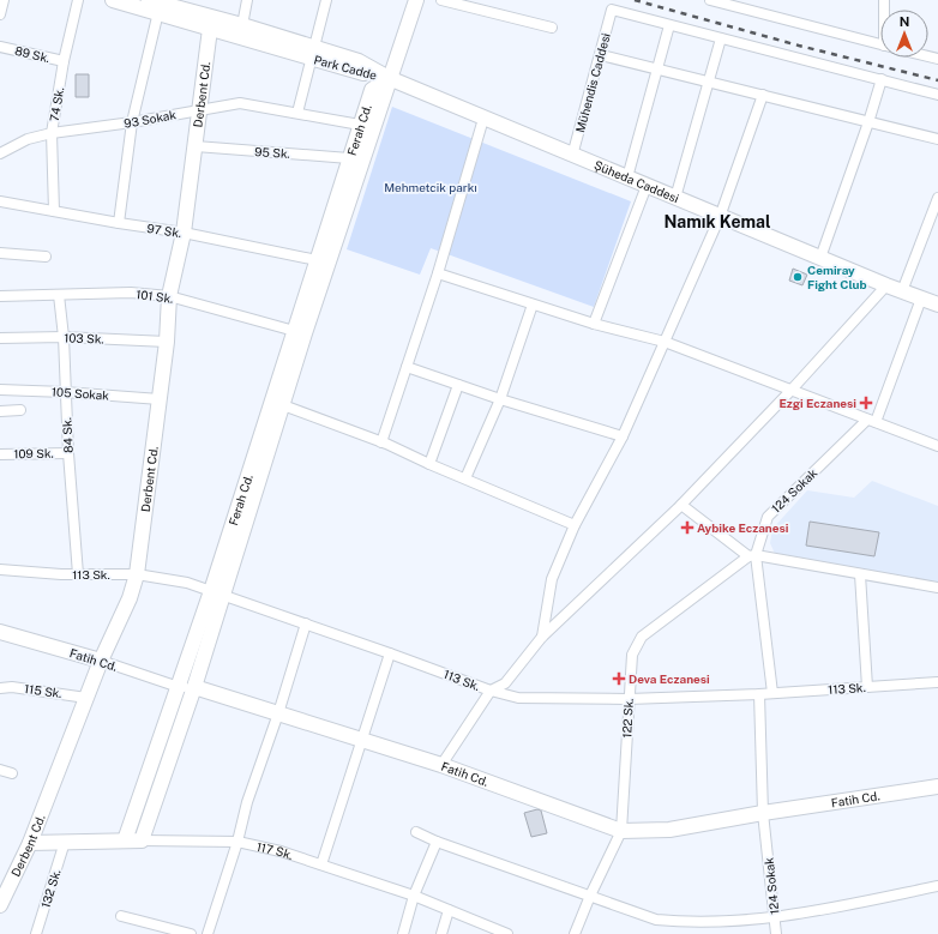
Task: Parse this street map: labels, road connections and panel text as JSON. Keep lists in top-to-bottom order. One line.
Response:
{"streets":{"street":["89 Sk.","Park Cadde","Mühendis Caddesi","Derbent Cd.","74 Sk.","93 Sokak","Ferah Cd.","95 Sk.","Şüheda Caddesi","97 Sk.","101 Sk.","103 Sk.","105 Sokak","84 Sk.","109 Sk.","124 Sokak","113 Sk.","Fatih Cd.","115 Sk.","122 Sk.","117 Sk.","132 Sk."]},"crossings":[["89 Sk.","74 Sk."],["Park Cadde","Derbent Cd."],["Park Cadde","Ferah Cd."],["Park Cadde","Şüheda Caddesi"],["Mühendis Caddesi","Şüheda Caddesi"],["Derbent Cd.","93 Sokak"],["Derbent Cd.","95 Sk."],["Derbent Cd.","97 Sk."],["Derbent Cd.","101 Sk."],["Derbent Cd.","103 Sk."],["Derbent Cd.","105 Sokak"],["Derbent Cd.","113 Sk."],["Derbent Cd.","Fatih Cd."],["Derbent Cd.","115 Sk."],["Derbent Cd.","117 Sk."],["74 Sk.","93 Sokak"],["74 Sk.","97 Sk."],["93 Sokak","Ferah Cd."],["Ferah Cd.","95 Sk."],["Ferah Cd.","Şüheda Caddesi"],["Ferah Cd.","97 Sk."],["Ferah Cd.","101 Sk."],["Ferah Cd.","113 Sk."],["Ferah Cd.","Fatih Cd."],["Ferah Cd.","117 Sk."],["101 Sk.","84 Sk."],["103 Sk.","84 Sk."],["105 Sokak","84 Sk."],["84 Sk.","109 Sk."],["84 Sk.","113 Sk."],["124 Sokak","113 Sk."],["124 Sokak","Fatih Cd."],["124 Sokak","122 Sk."],["113 Sk.","122 Sk."],["Fatih Cd.","122 Sk."],["117 Sk.","132 Sk."]],"districts":["Namık Kemal"],"parks":["Mehmetcik parkı"],"places":{"other":["Cemiray Fight Club"],"health":["Ezgi Eczanesi","Aybike Eczanesi","Deva Eczanesi"]},"north":"top"}
